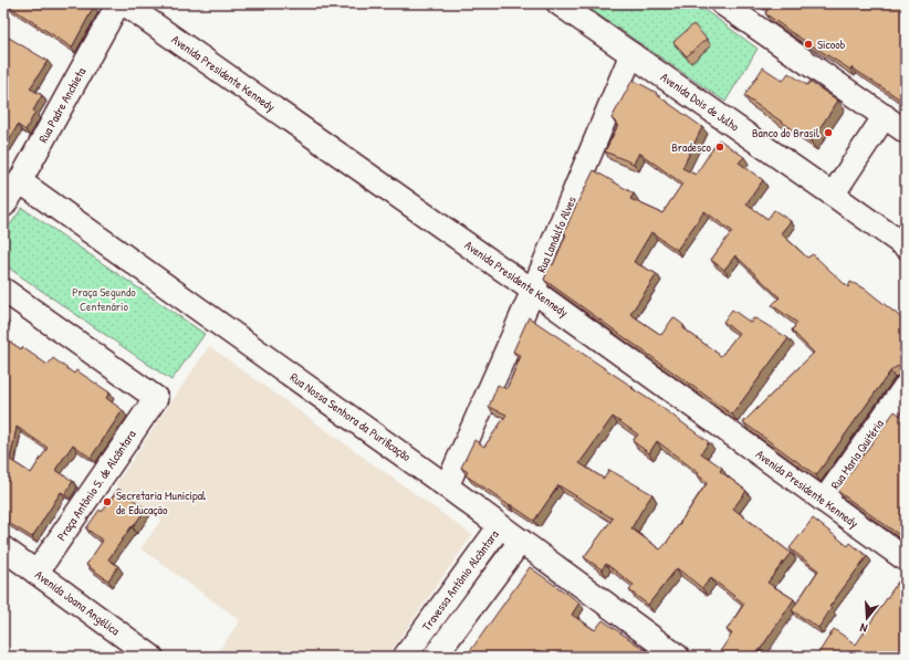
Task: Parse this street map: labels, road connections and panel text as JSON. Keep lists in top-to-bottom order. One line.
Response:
{"streets":{"street":["Avenida Presidente Kennedy","Avenida Dois de Julho","Rua Padre Anchieta","Rua Landulfo Alves","Rua Nossa Senhora da Purificação","Rua Maria Quitéria","Praça Antônio S. de Alcântara","Travessa Antônio Alcântara","Avenida Joana Angélica"]},"crossings":[["Avenida Presidente Kennedy","Rua Landulfo Alves"],["Avenida Presidente Kennedy","Rua Maria Quitéria"],["Avenida Dois de Julho","Rua Landulfo Alves"],["Rua Padre Anchieta","Rua Nossa Senhora da Purificação"],["Rua Landulfo Alves","Rua Nossa Senhora da Purificação"],["Rua Nossa Senhora da Purificação","Travessa Antônio Alcântara"],["Praça Antônio S. de Alcântara","Avenida Joana Angélica"]],"parks":["Praça Segundo Centenário"],"places":["Sicoob","Banco do Brasil","Bradesco","Secretaria Municipal de Educação"],"north":"bottom"}
